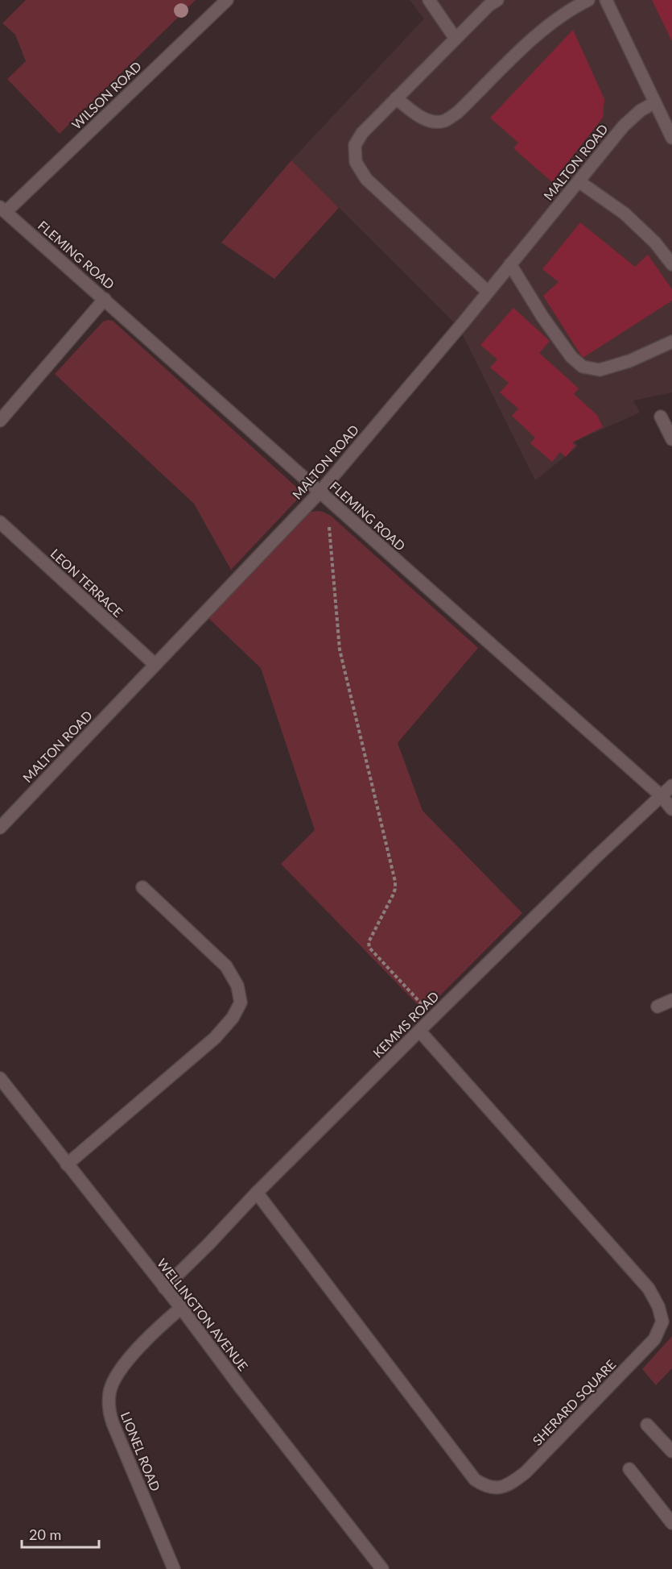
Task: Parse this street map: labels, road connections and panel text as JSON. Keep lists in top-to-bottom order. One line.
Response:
{"streets":{"street":["WILSON ROAD","MALTON ROAD","FLEMING ROAD","LEON TERRACE","KEMMS ROAD","WELLINGTON AVENUE","SHERARD SQUARE","LIONEL ROAD"]},"crossings":[["WILSON ROAD","FLEMING ROAD"],["MALTON ROAD","FLEMING ROAD"],["MALTON ROAD","LEON TERRACE"],["FLEMING ROAD","KEMMS ROAD"],["KEMMS ROAD","WELLINGTON AVENUE"],["KEMMS ROAD","SHERARD SQUARE"],["WELLINGTON AVENUE","LIONEL ROAD"]],"scale_bar":"20 m"}
